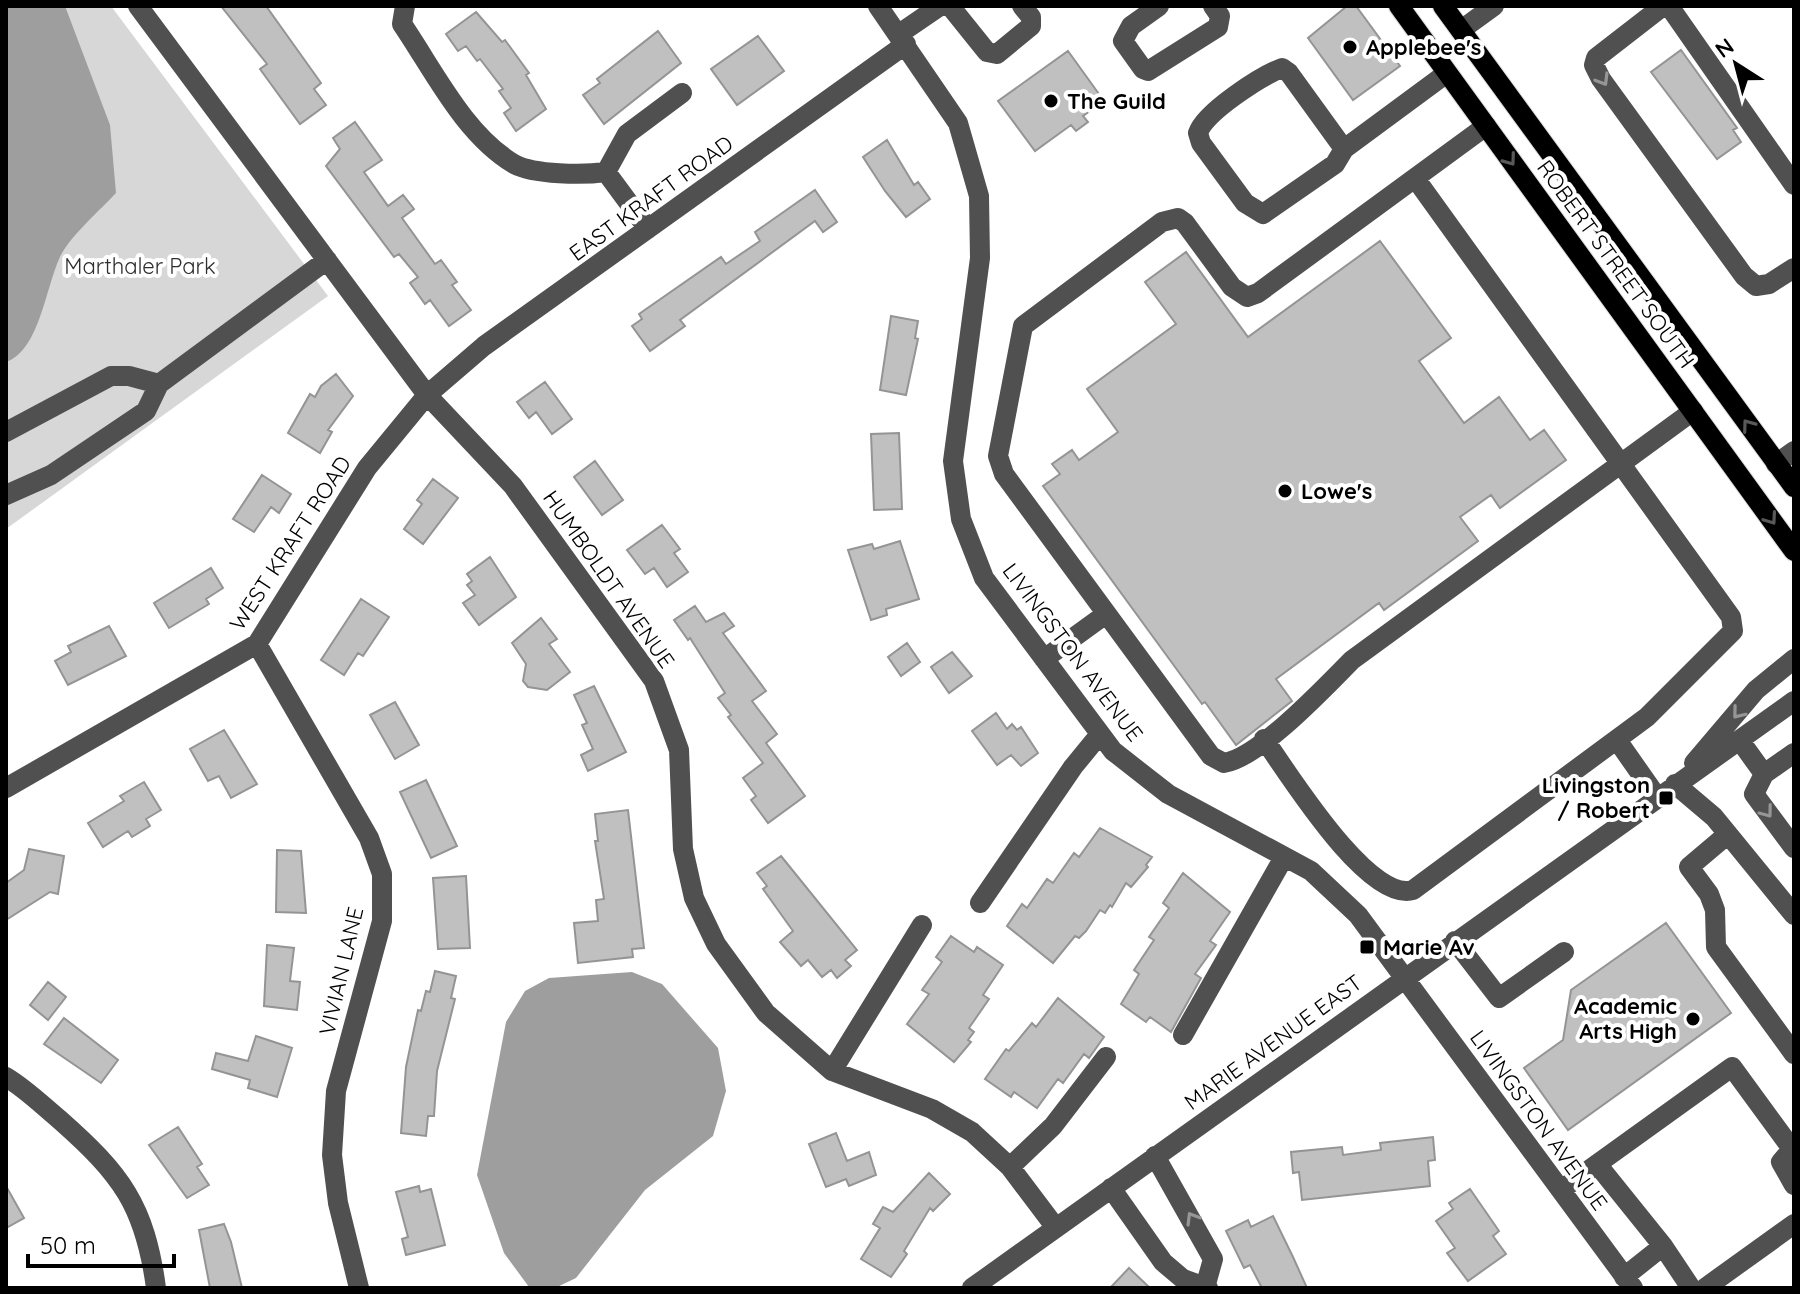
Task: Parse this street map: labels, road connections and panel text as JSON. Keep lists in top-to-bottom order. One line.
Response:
{"streets":{"main road":["ROBERT STREET SOUTH"],"street":["EAST KRAFT ROAD","WEST KRAFT ROAD","HUMBOLDT AVENUE","LIVINGSTON AVENUE","VIVIAN LANE","MARIE AVENUE EAST"]},"crossings":[["EAST KRAFT ROAD","WEST KRAFT ROAD"],["EAST KRAFT ROAD","HUMBOLDT AVENUE"],["EAST KRAFT ROAD","LIVINGSTON AVENUE"],["WEST KRAFT ROAD","HUMBOLDT AVENUE"],["WEST KRAFT ROAD","VIVIAN LANE"],["HUMBOLDT AVENUE","MARIE AVENUE EAST"],["LIVINGSTON AVENUE","MARIE AVENUE EAST"]],"parks":["Marthaler Park"],"places":{"other":["Applebee's","The Guild","Lowe's","Academic Arts High"],"transit":["Livingston / Robert","Marie Av"]},"scale_bar":"50 m","north":"top left"}
